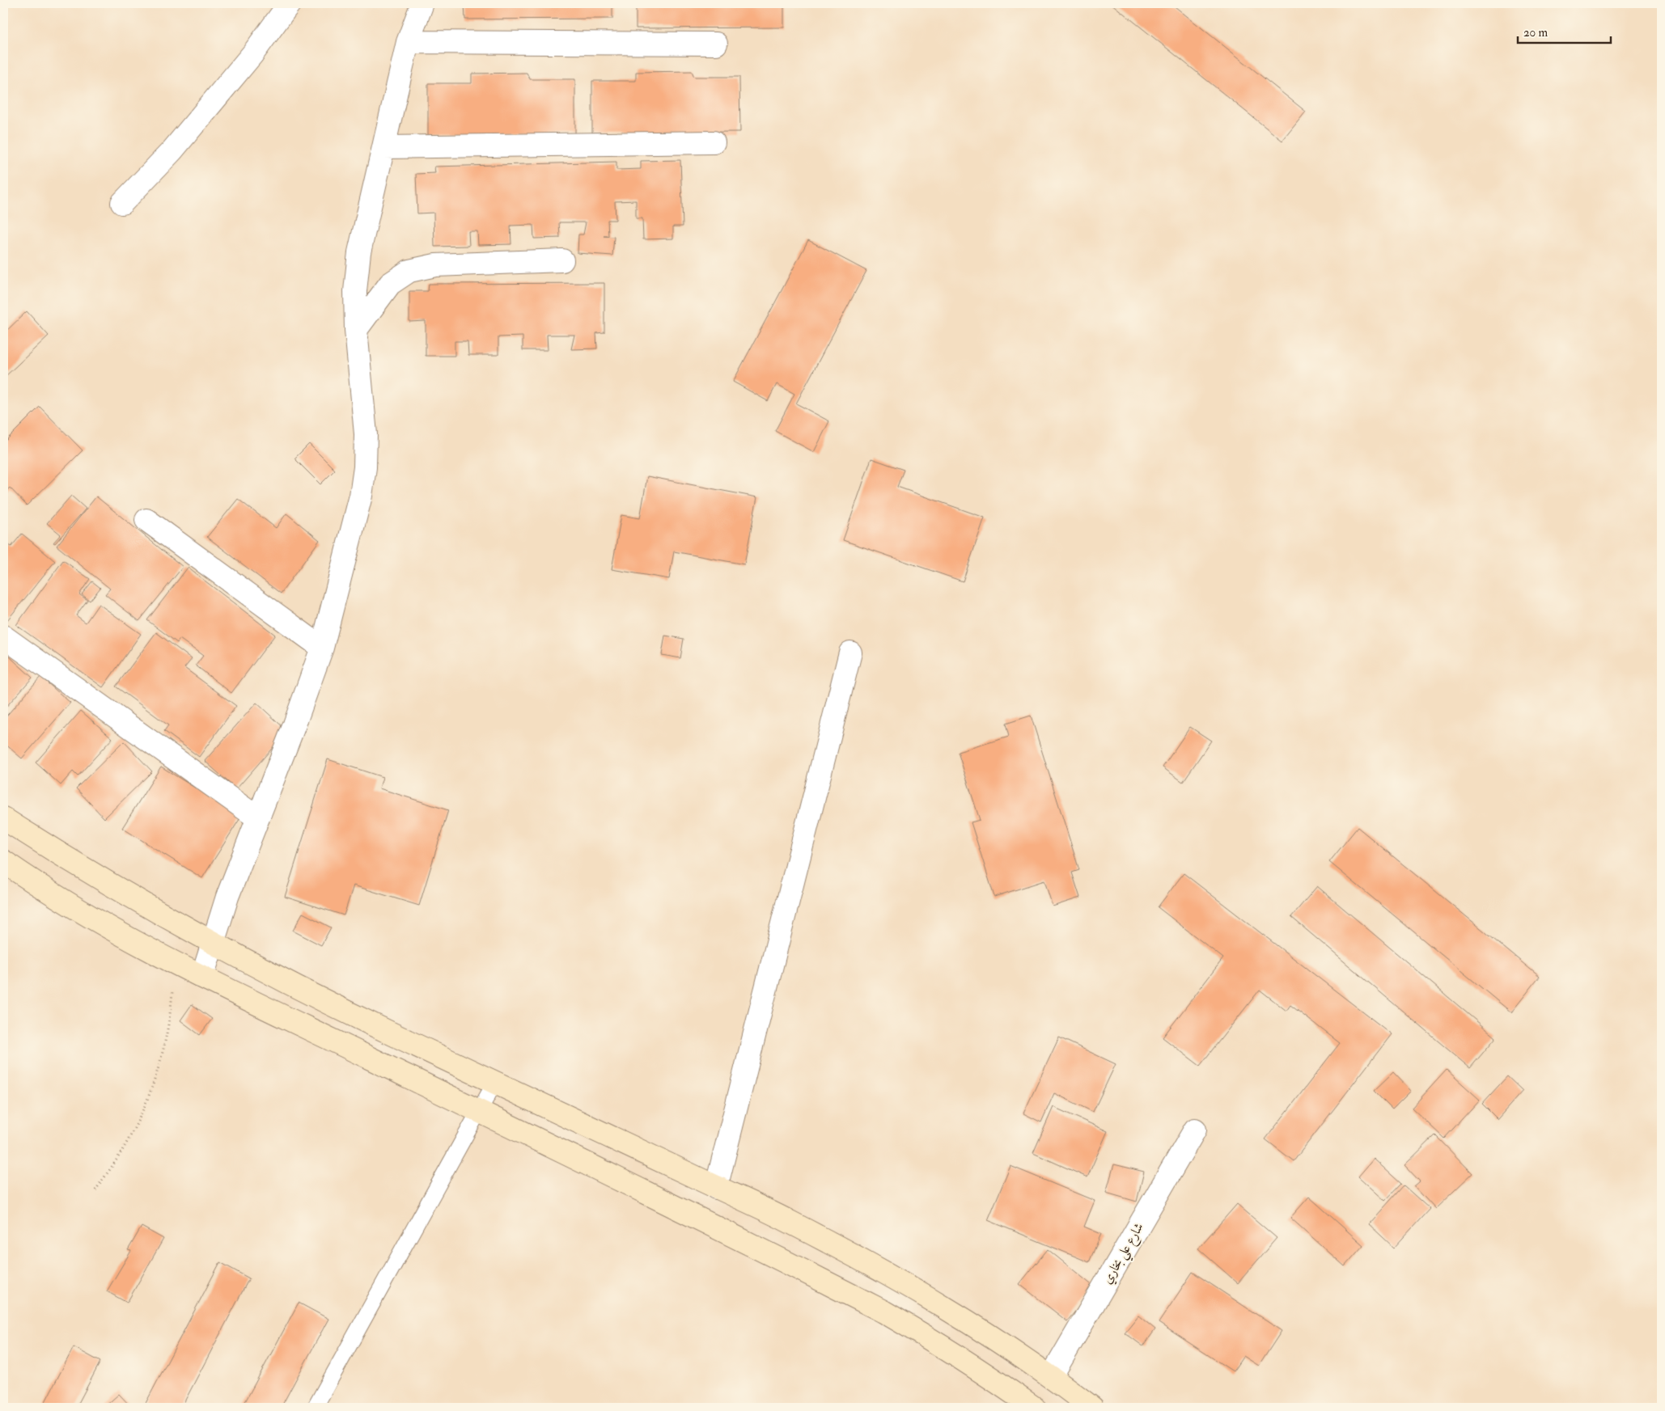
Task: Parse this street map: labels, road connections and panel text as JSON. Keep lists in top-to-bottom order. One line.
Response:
{"streets":{"street":["شارع علي بخاري"]},"scale_bar":"20 m"}
